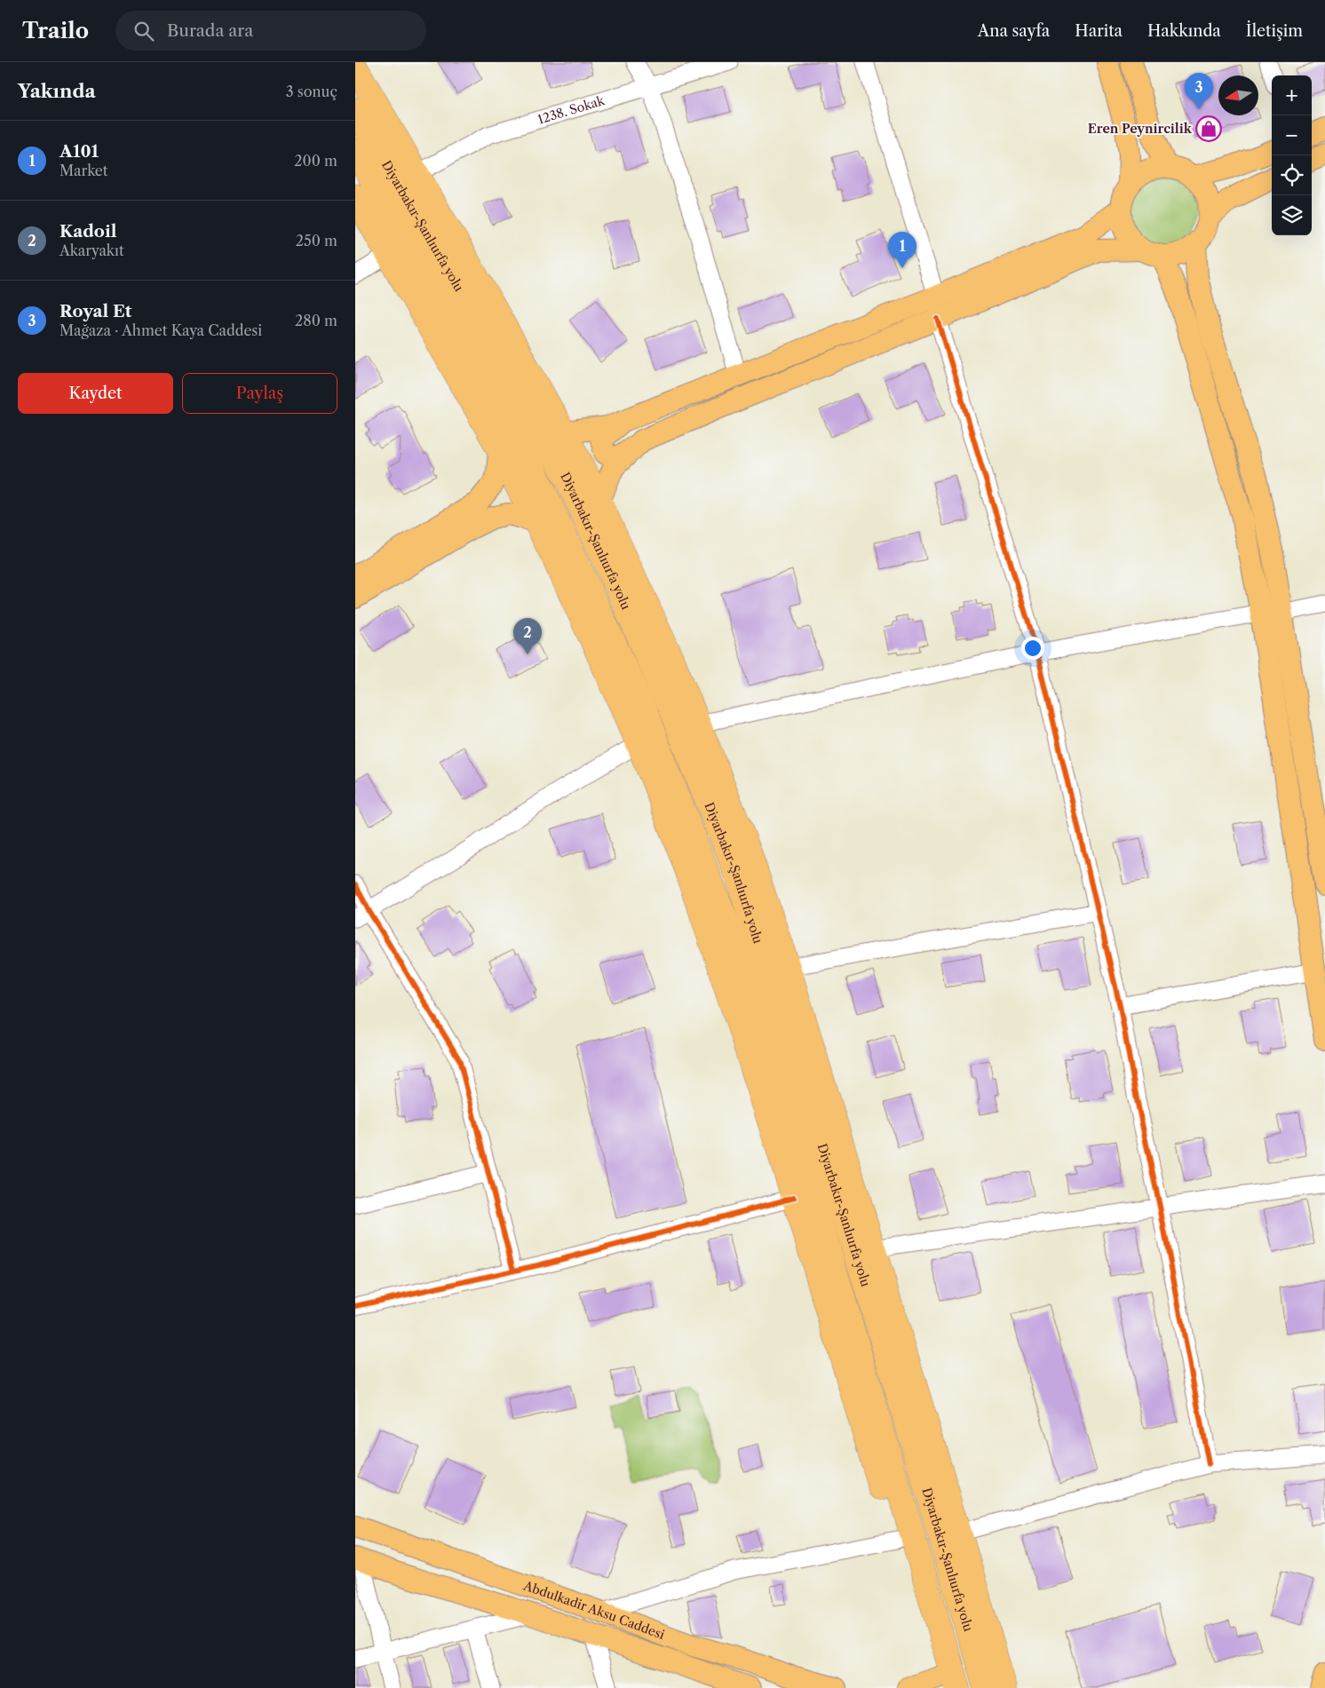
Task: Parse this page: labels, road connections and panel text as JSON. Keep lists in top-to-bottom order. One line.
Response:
{"streets":{"highway":["Diyarbakır-Şanlıurfa yolu"],"main road":["Abdulkadir Aksu Caddesi"],"street":["1238. Sokak"]},"places":{"shop":["Eren Peynircilik"]},"north":"left","page":{"header":"Trailo","search":"Burada ara","nav":["Ana sayfa","Harita","Hakkında","İletişim"],"heading":["Yakında","3 sonuç"],"pins":["3","1","2"],"map_buttons":["+","−"],"list":[{"mark":"1","name":"A101","note":"Market","value":"200 m"},{"mark":"2","name":"Kadoil","note":"Akaryakıt","value":"250 m"},{"mark":"3","name":"Royal Et","note":"Mağaza · Ahmet Kaya Caddesi","value":"280 m"}],"buttons":["Kaydet","Paylaş"]}}
